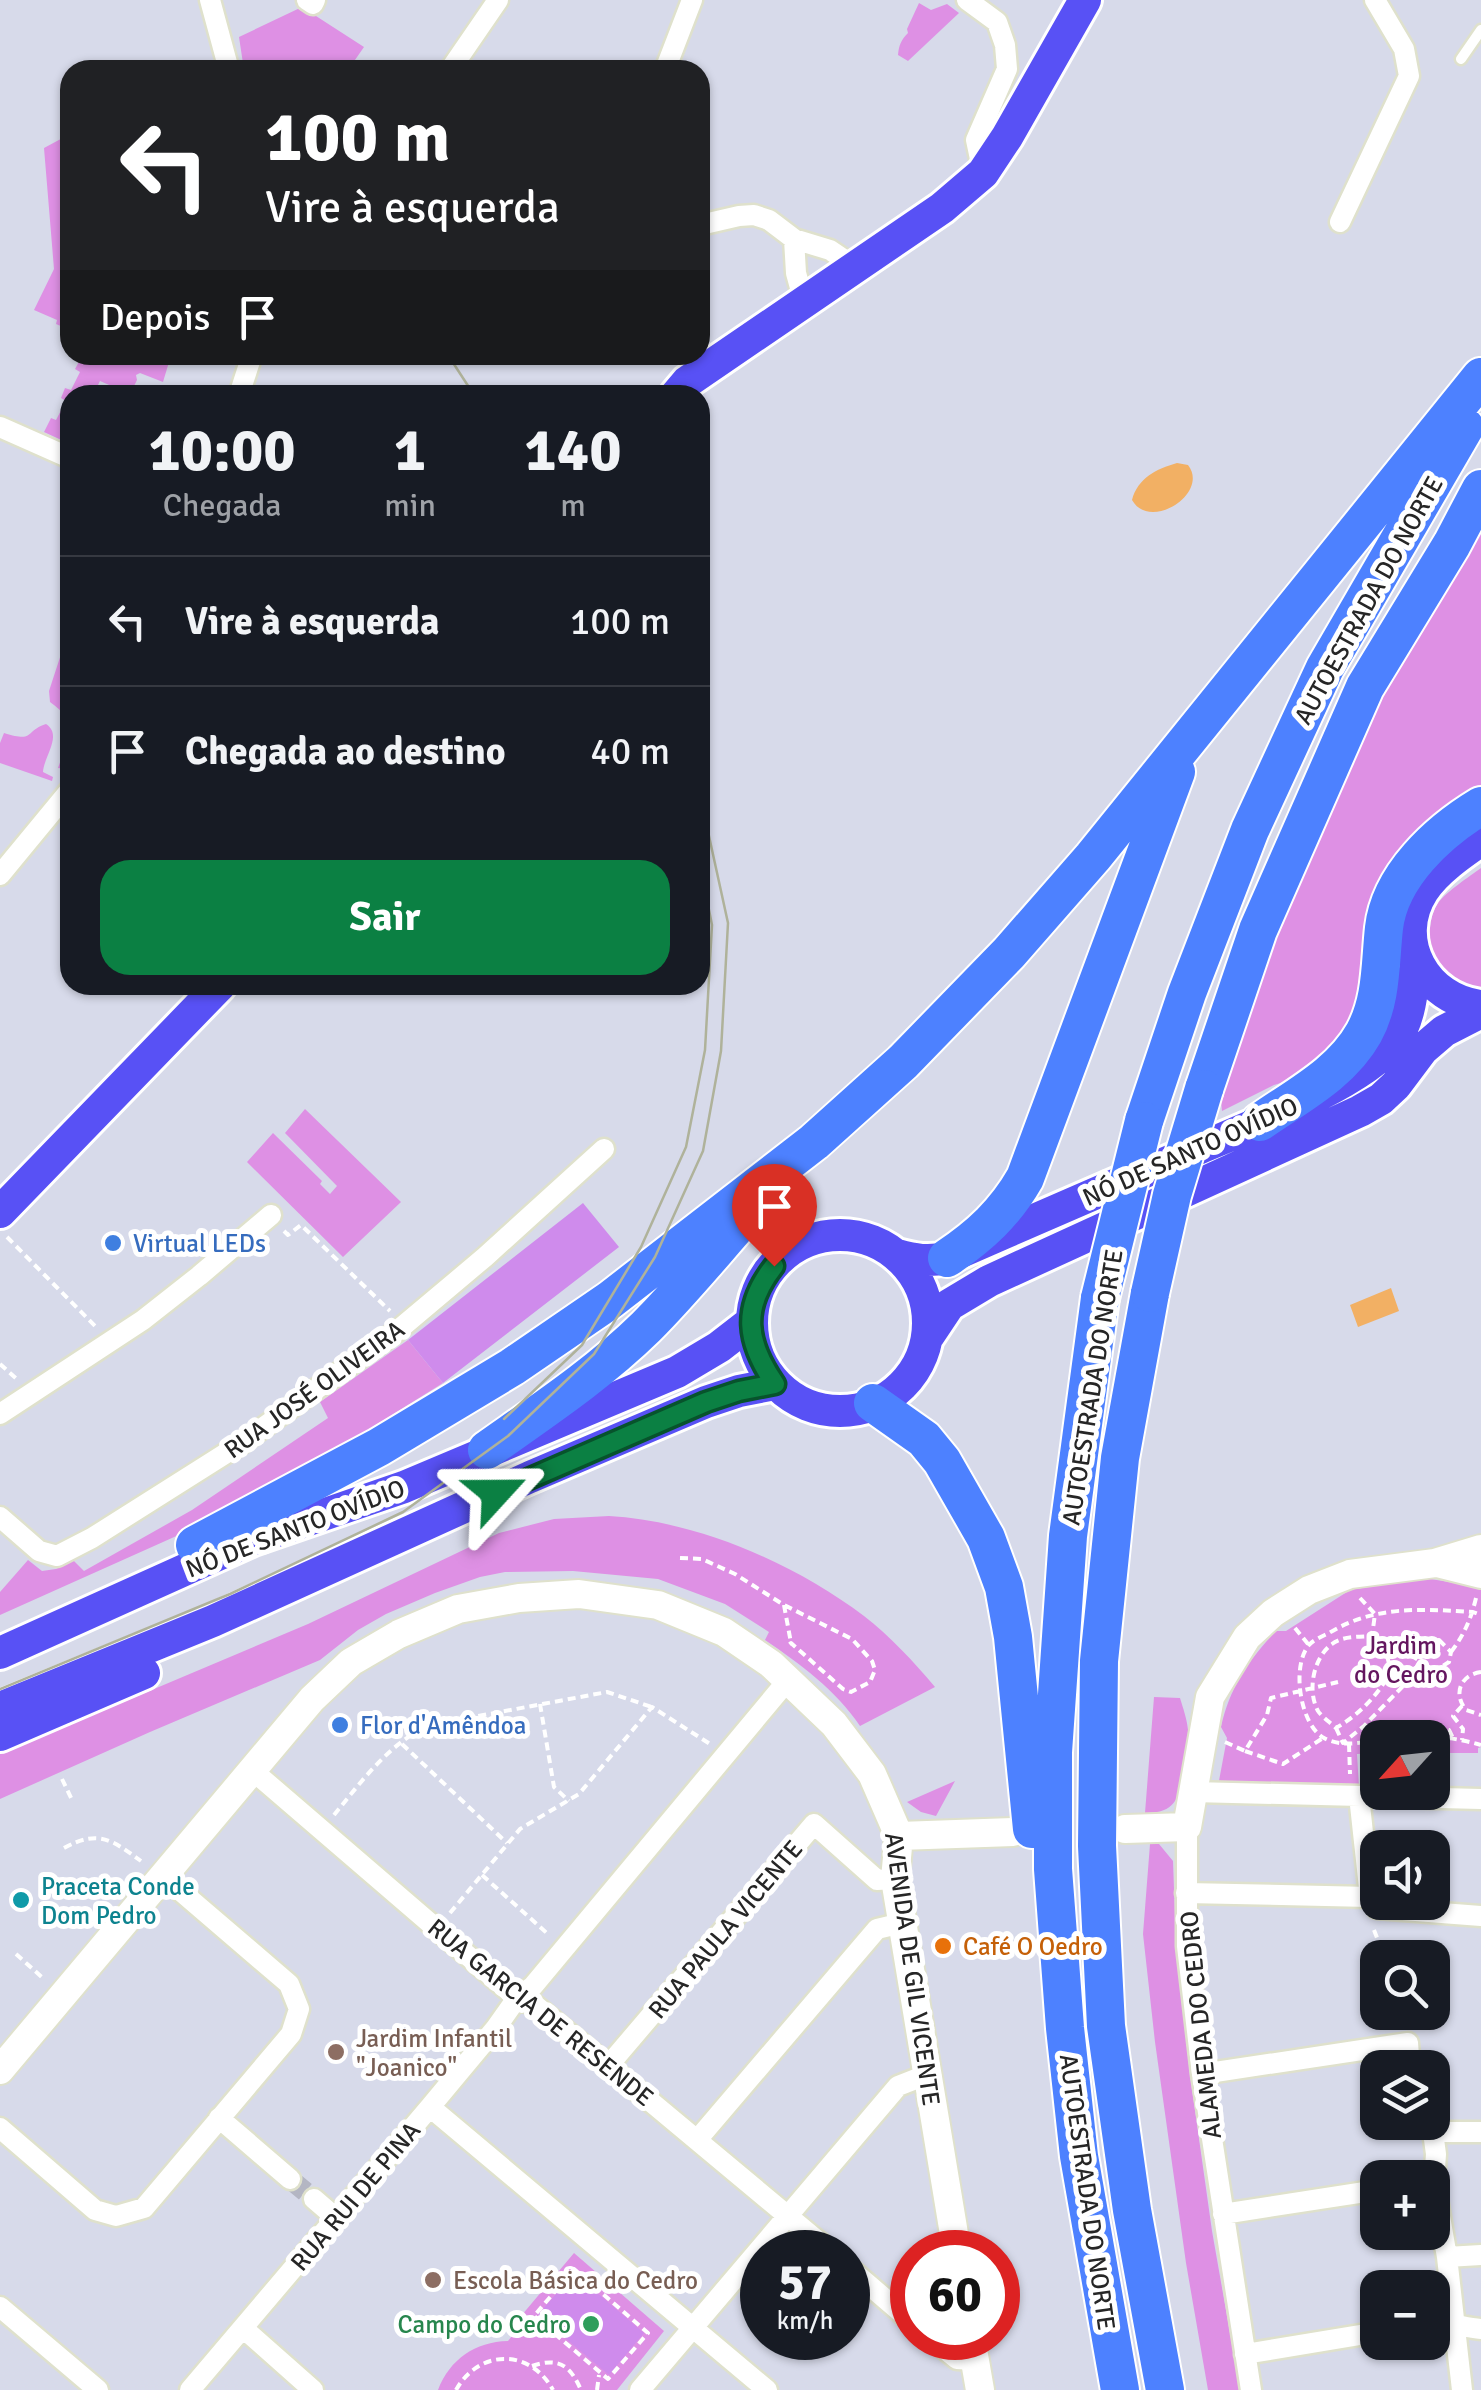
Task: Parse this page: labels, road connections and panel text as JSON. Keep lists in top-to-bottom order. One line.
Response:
{"streets":{"highway":["AUTOESTRADA DO NORTE"],"main road":["NÓ DE SANTO OVÍDIO"],"street":["RUA JOSÉ OLIVEIRA","RUA PAULA VICENTE","AVENIDA DE GIL VICENTE","RUA GARCIA DE RESENDE","ALAMEDA DO CEDRO","RUA RUI DE PINA"]},"crossings":[["RUA PAULA VICENTE","AVENIDA DE GIL VICENTE"],["RUA PAULA VICENTE","RUA GARCIA DE RESENDE"],["AVENIDA DE GIL VICENTE","RUA GARCIA DE RESENDE"],["AVENIDA DE GIL VICENTE","RUA RUI DE PINA"],["RUA GARCIA DE RESENDE","RUA RUI DE PINA"]],"parks":["Jardim do Cedro"],"places":["Virtual LEDs","Flor d'Amêndoa","Praceta Conde Dom Pedro","Café O Oedro","Jardim Infantil \"Joanico\"","Escola Básica do Cedro","Campo do Cedro"],"north":"bottom left","page":{"turn":["100 m","Vire à esquerda"],"then":"Depois","eta":["10:00","Chegada","1","min","140","m"],"list":[{"name":"Vire à esquerda","value":"100 m"},{"name":"Chegada ao destino","value":"40 m"}],"buttons":"Sair","map_buttons":["+","−"],"speed":"57 km/h","limit":"60"}}
